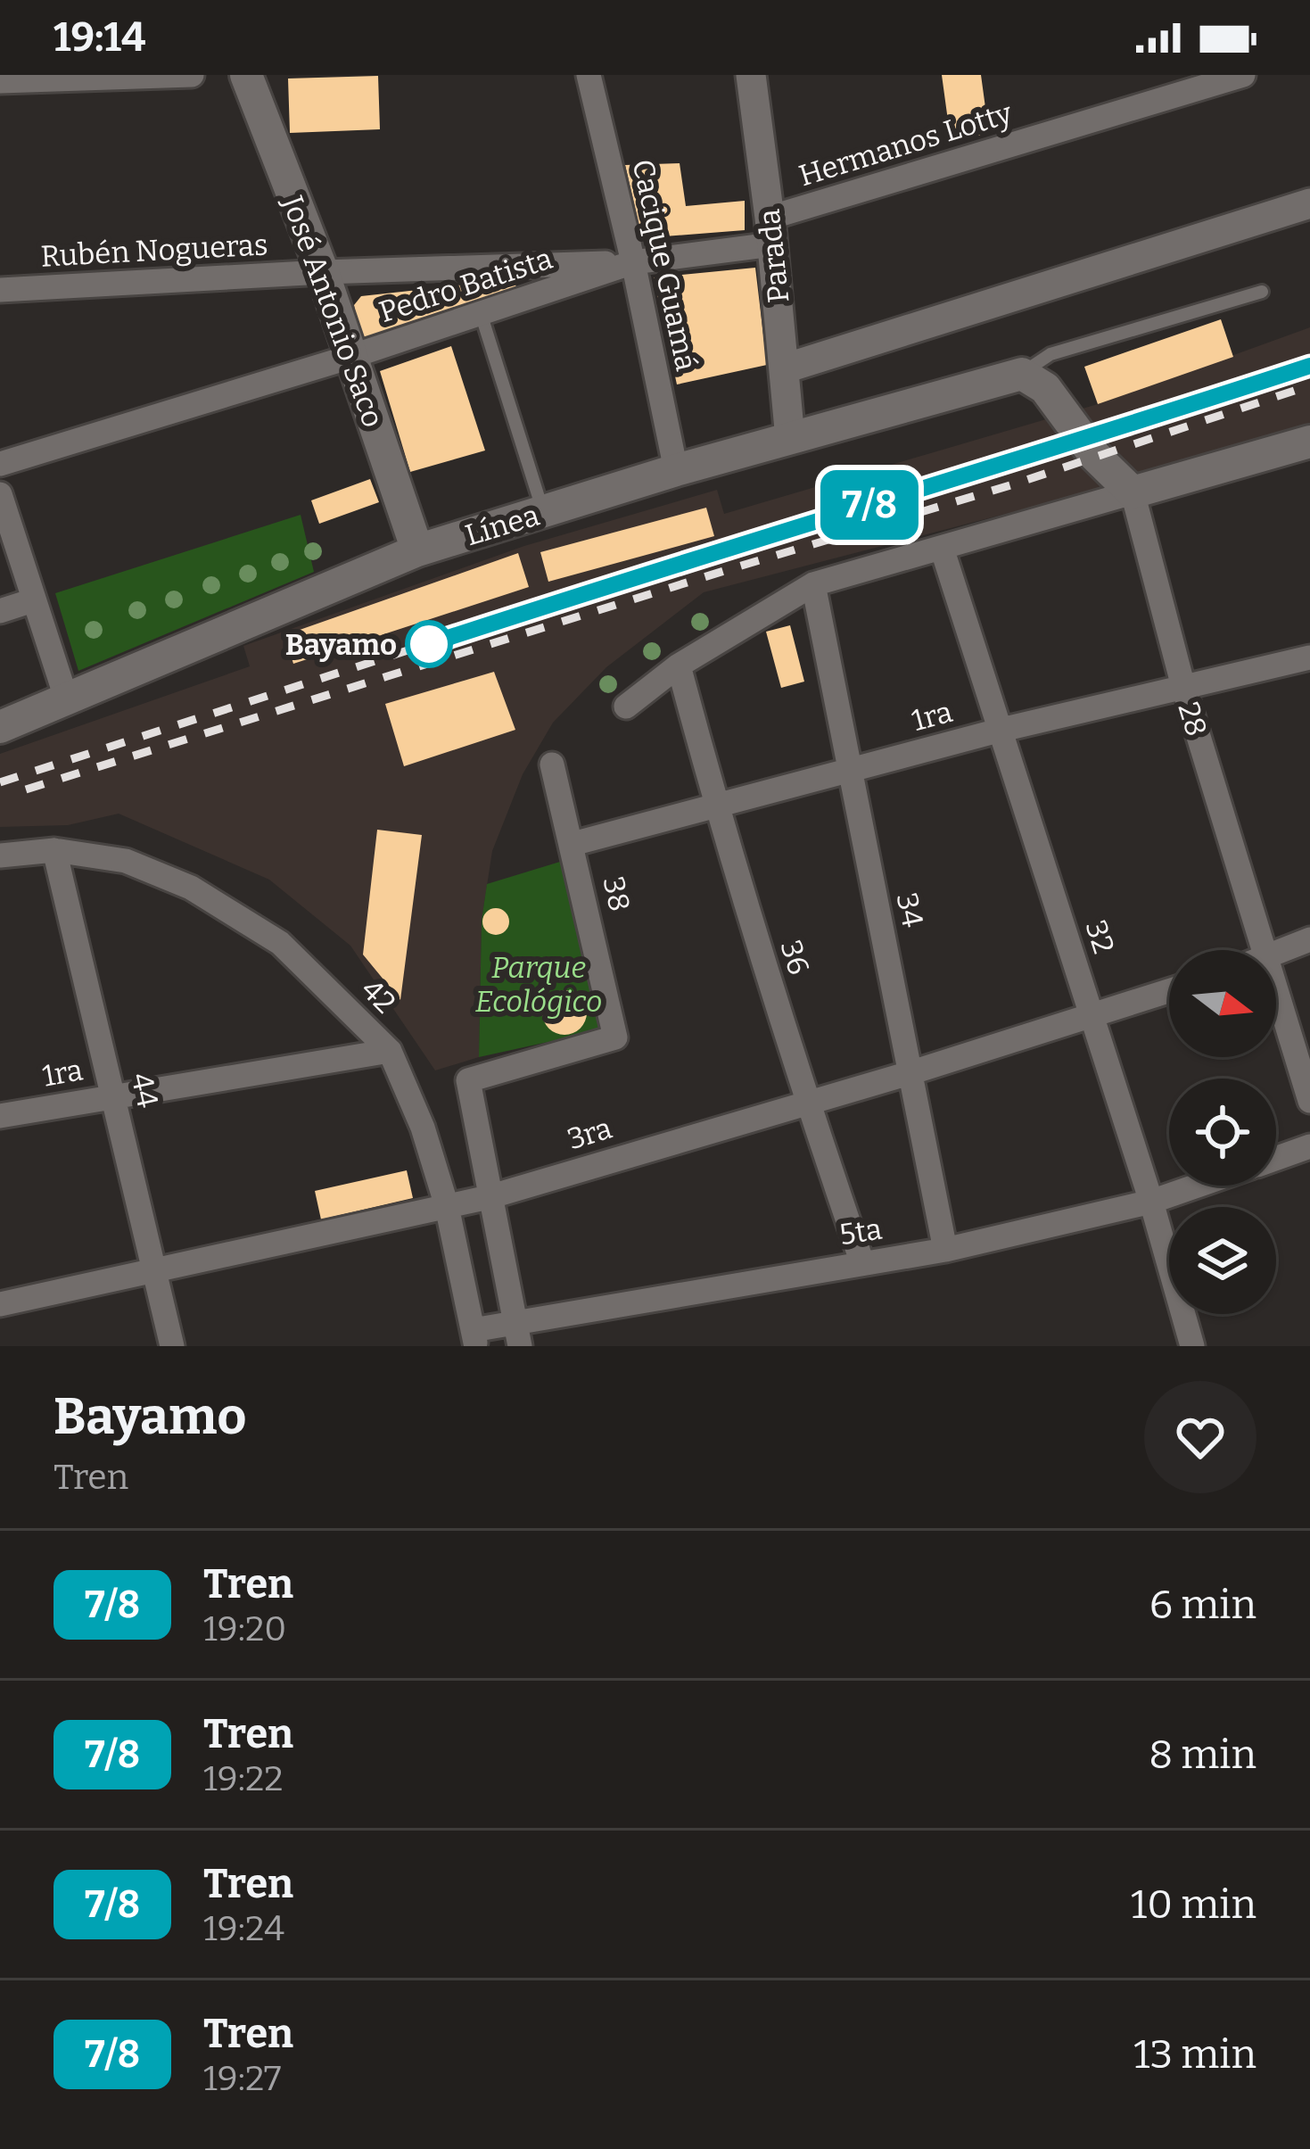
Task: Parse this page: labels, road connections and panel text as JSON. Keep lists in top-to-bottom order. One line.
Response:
{"streets":{"main road":["José Antonio Saco","Línea"],"street":["Hermanos Lotty","Rubén Nogueras","Parada","Cacique Guamá","Pedro Batista","1ra","28","38","34","32","36","42","44","3ra","5ta"]},"crossings":[["Hermanos Lotty","Parada"],["Hermanos Lotty","Pedro Batista"],["Rubén Nogueras","Cacique Guamá"],["Rubén Nogueras","Pedro Batista"],["Rubén Nogueras","José Antonio Saco"],["Parada","Pedro Batista"],["Parada","Línea"],["Cacique Guamá","Pedro Batista"],["Cacique Guamá","Línea"],["Pedro Batista","José Antonio Saco"],["José Antonio Saco","Línea"],["1ra","28"],["1ra","38"],["1ra","34"],["1ra","32"],["1ra","36"],["1ra","42"],["1ra","44"],["38","3ra"],["34","3ra"],["34","5ta"],["32","3ra"],["32","5ta"],["36","3ra"],["36","5ta"],["42","44"],["42","3ra"],["42","5ta"],["44","3ra"]],"parks":["Parque Ecológico"],"places":["Bayamo"],"north":"right","page":{"status":"19:14","on_map":"7/8","heading":["Bayamo","Tren"],"list":[{"mark":"7/8","name":"Tren","note":"19:20","value":"6 min"},{"mark":"7/8","name":"Tren","note":"19:22","value":"8 min"},{"mark":"7/8","name":"Tren","note":"19:24","value":"10 min"},{"mark":"7/8","name":"Tren","note":"19:27","value":"13 min"}]}}
